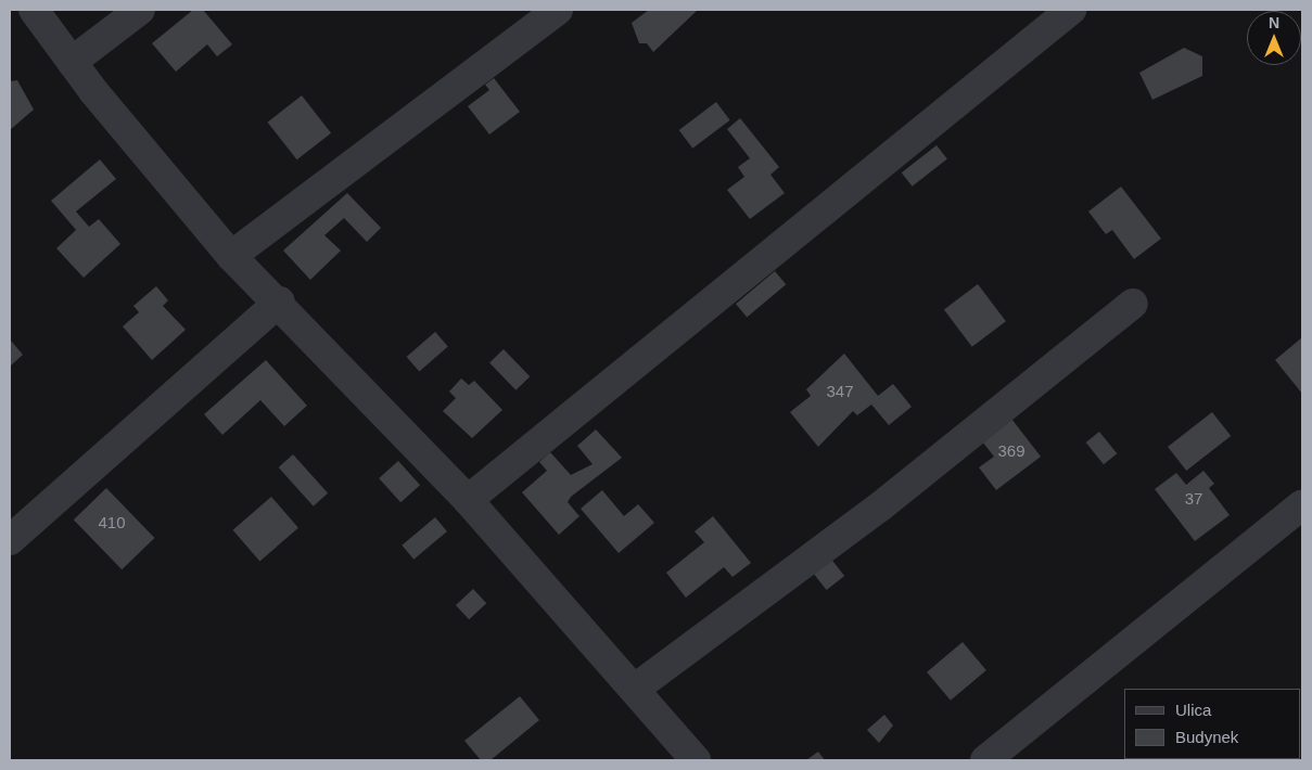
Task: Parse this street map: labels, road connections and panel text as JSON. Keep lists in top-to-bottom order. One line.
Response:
{"house_numbers":["347","369","37","410"],"legend":["Ulica","Budynek"],"north":"top"}
